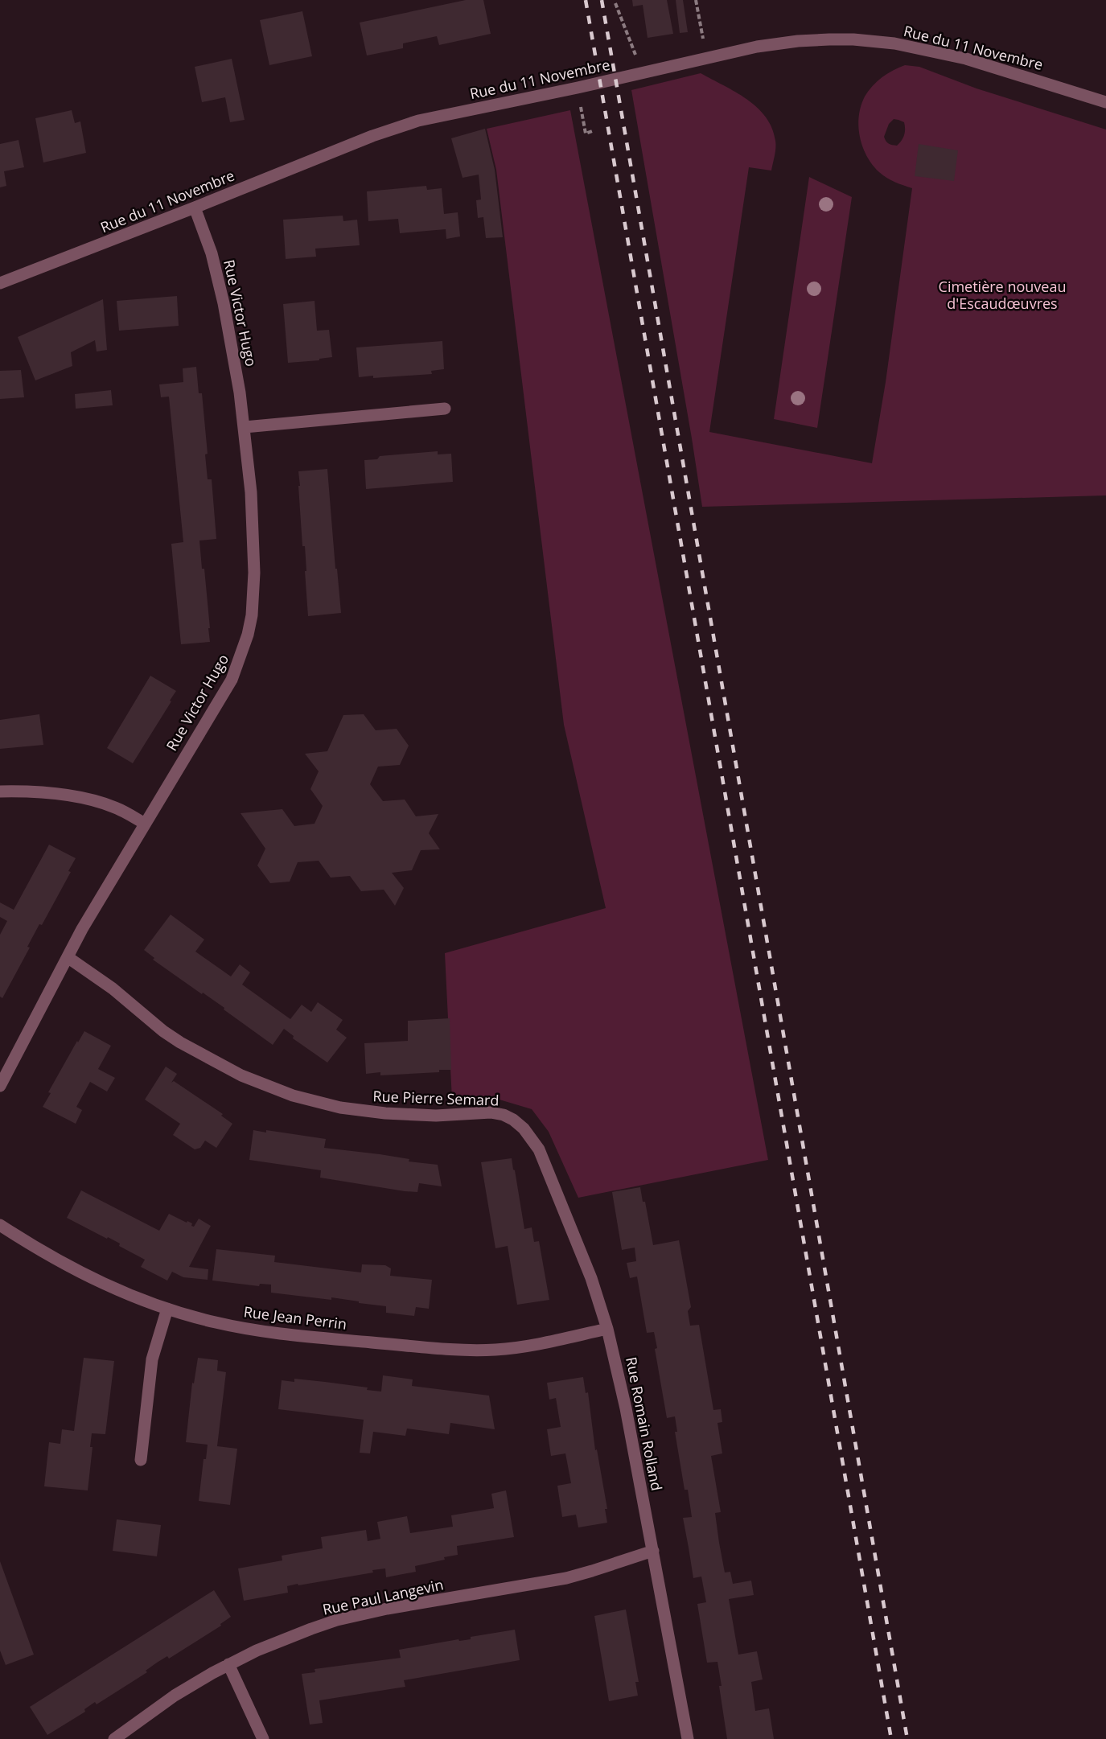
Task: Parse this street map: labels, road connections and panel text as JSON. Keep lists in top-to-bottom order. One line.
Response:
{"streets":{"street":["Rue du 11 Novembre","Rue Victor Hugo","Rue Pierre Semard","Rue Jean Perrin","Rue Romain Rolland","Rue Paul Langevin"]},"crossings":[["Rue du 11 Novembre","Rue Victor Hugo"],["Rue Victor Hugo","Rue Pierre Semard"],["Rue Pierre Semard","Rue Romain Rolland"],["Rue Jean Perrin","Rue Romain Rolland"],["Rue Romain Rolland","Rue Paul Langevin"]],"parks":["Cimetière nouveau d'Escaudœuvres"]}
